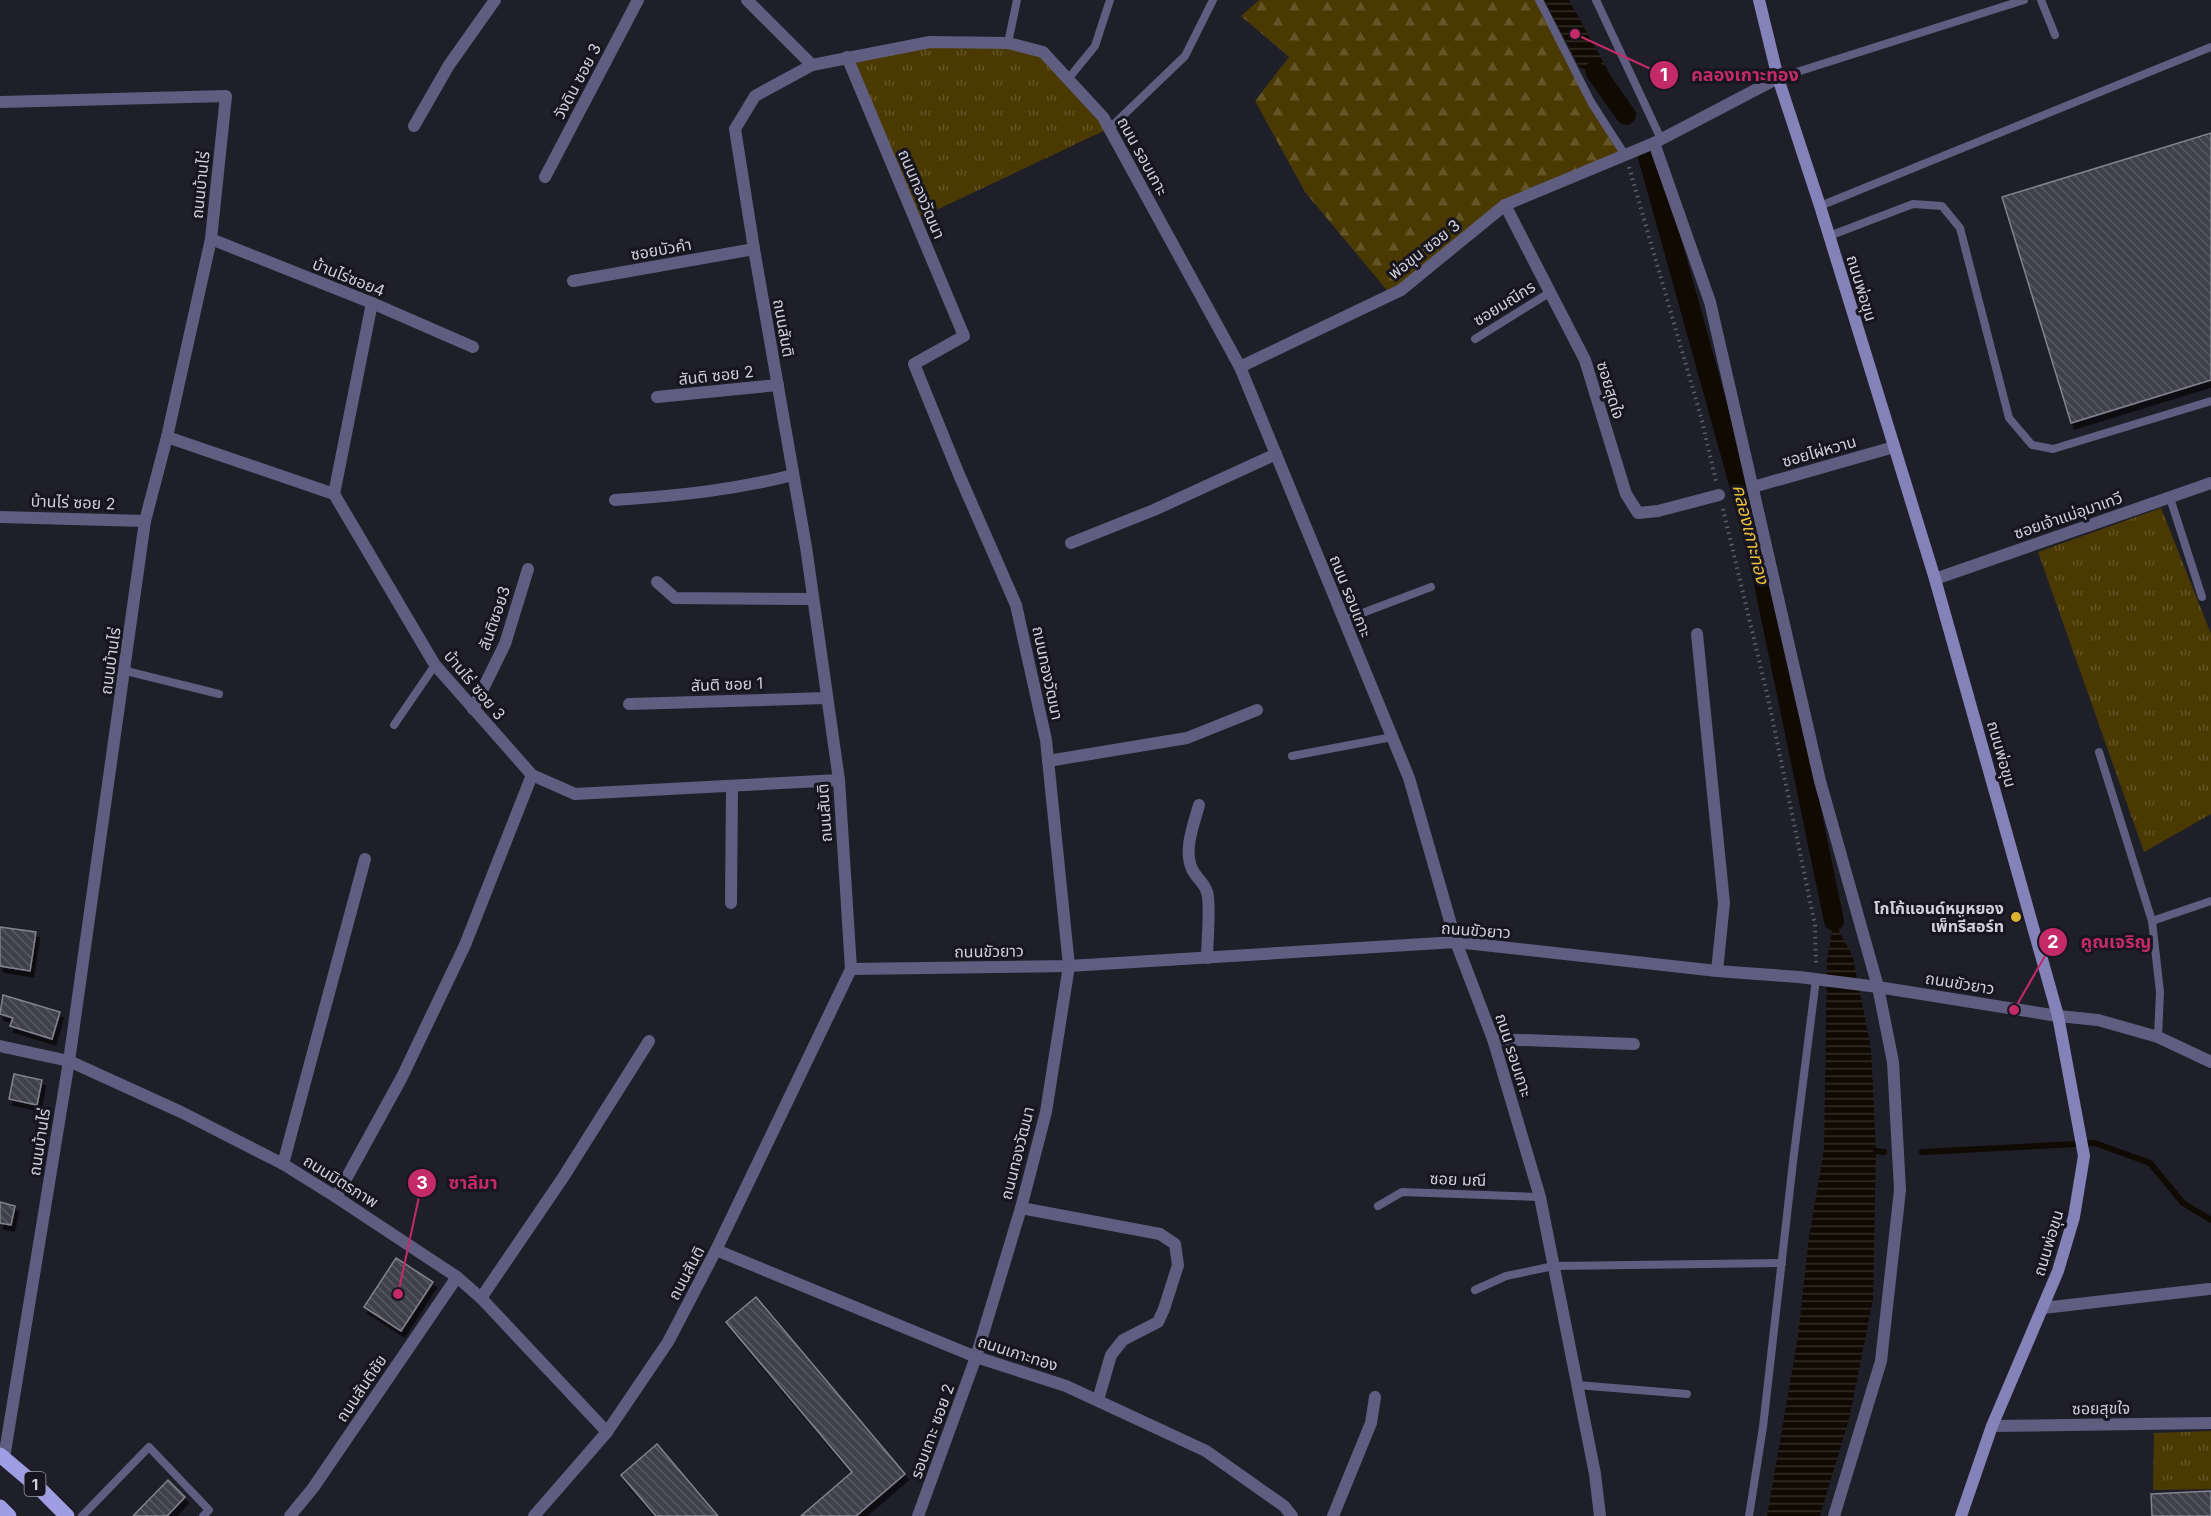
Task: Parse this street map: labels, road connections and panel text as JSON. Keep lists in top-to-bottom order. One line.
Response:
{"streets":{"main road":["ถนนพ่อขุน","1"],"street":["วังดิน ซอย 3","ถนน รอบเกาะ","ถนนบ้านไร่","ถนนทองวัฒนา","ซอยบัวคำ","พ่อขุน ซอย 3","บ้านไร่ซอย4","ถนนสันติ","สันติ ซอย 2","ซอยสุดใจ","ซอยไผ่หวาน","บ้านไร่ ซอย 2","ซอยเจ้าแม่อุมาเทวี","สันติซอย3","สันติ ซอย 1","บ้านไร่ ซอย 3","ถนนขัวยาว","ถนนมิตรภาพ","ถนนเกาะทอง","ถนนสันติชัย","ซอยสุขใจ","รอบเกาะ ซอย 2"],"lane":["ซอยมณีกร","ซอย มณี"]},"crossings":[["ถนน รอบเกาะ","ถนนทองวัฒนา"],["ถนน รอบเกาะ","พ่อขุน ซอย 3"],["ถนน รอบเกาะ","ถนนสันติ"],["ถนน รอบเกาะ","ถนนขัวยาว"],["ถนน รอบเกาะ","ซอย มณี"],["ถนนบ้านไร่","บ้านไร่ซอย4"],["ถนนบ้านไร่","บ้านไร่ ซอย 2"],["ถนนบ้านไร่","ถนนมิตรภาพ"],["ถนนบ้านไร่","1"],["ถนนทองวัฒนา","ถนนขัวยาว"],["ถนนทองวัฒนา","ถนนเกาะทอง"],["ถนนทองวัฒนา","รอบเกาะ ซอย 2"],["ซอยบัวคำ","ถนนสันติ"],["พ่อขุน ซอย 3","ซอยสุดใจ"],["ถนนพ่อขุน","ซอยไผ่หวาน"],["ถนนพ่อขุน","ซอยเจ้าแม่อุมาเทวี"],["ถนนพ่อขุน","ถนนขัวยาว"],["ถนนพ่อขุน","ซอยสุขใจ"],["ซอยมณีกร","ซอยสุดใจ"],["ถนนสันติ","สันติ ซอย 2"],["ถนนสันติ","สันติ ซอย 1"],["ถนนสันติ","บ้านไร่ ซอย 3"],["ถนนสันติ","ถนนขัวยาว"],["ถนนสันติ","ถนนมิตรภาพ"],["ถนนสันติ","ถนนเกาะทอง"],["สันติซอย3","บ้านไร่ ซอย 3"],["ถนนมิตรภาพ","ถนนสันติชัย"],["ถนนเกาะทอง","รอบเกาะ ซอย 2"]],"water":["คลองเกาะทอง"],"places":["คลองเกาะทอง","โกโก้แอนด์หมูหยอง เพ็ทรีสอร์ท","คูณเจริญ","ซาลีมา"]}
